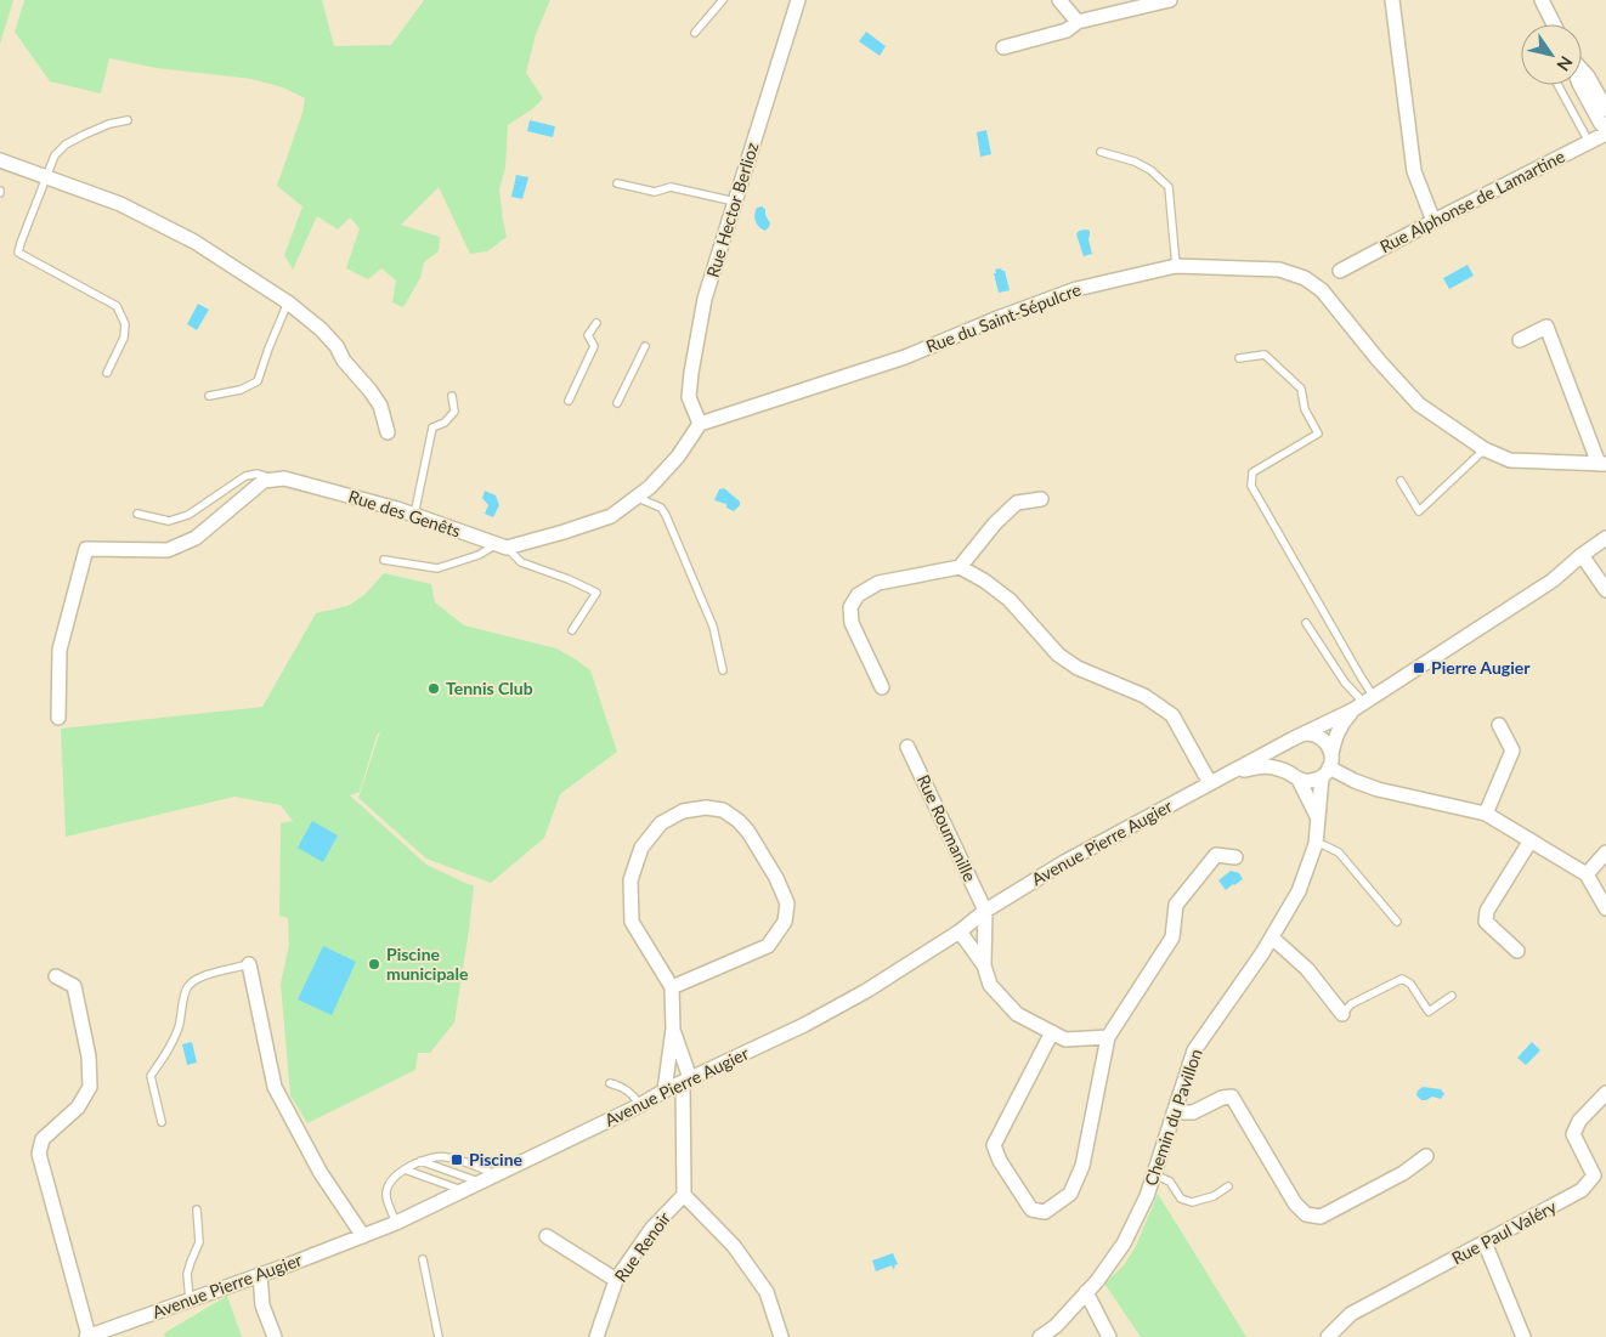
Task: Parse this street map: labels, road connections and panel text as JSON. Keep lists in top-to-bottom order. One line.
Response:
{"streets":{"street":["Rue Alphonse de Lamartine","Rue Hector Berlioz","Rue du Saint-Sépulcre","Rue des Genêts","Rue Roumanille","Avenue Pierre Augier","Chemin du Pavillon","Rue Paul Valéry","Rue Renoir"]},"crossings":[["Rue Hector Berlioz","Rue du Saint-Sépulcre"],["Rue Roumanille","Avenue Pierre Augier"],["Avenue Pierre Augier","Chemin du Pavillon"]],"places":{"transit":["Pierre Augier","Piscine"],"other":["Tennis Club","Piscine municipale"]},"north":"bottom right"}
